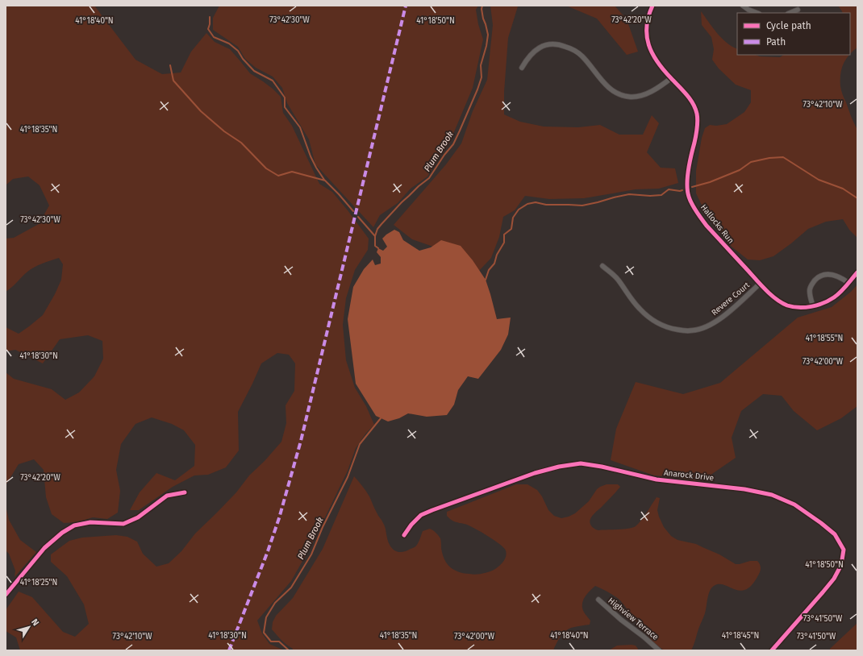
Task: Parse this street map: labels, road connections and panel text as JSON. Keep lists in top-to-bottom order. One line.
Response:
{"streets":{"street":["Hallocks Run","Revere Court","Anarock Drive","Highview Terrace"]},"crossings":[["Hallocks Run","Revere Court"]],"water":["Plum Brook"],"legend":["Cycle path","Path"],"north":"top right","coordinates":["73°42'30\"W","73°42'20\"W","41°18'40\"N","41°18'50\"N","73°42'10\"W","41°18'35\"N","41°18'55\"N","41°18'30\"N","73°42'00\"W","41°18'25\"N","73°41'50\"W","41°18'45\"N"]}
